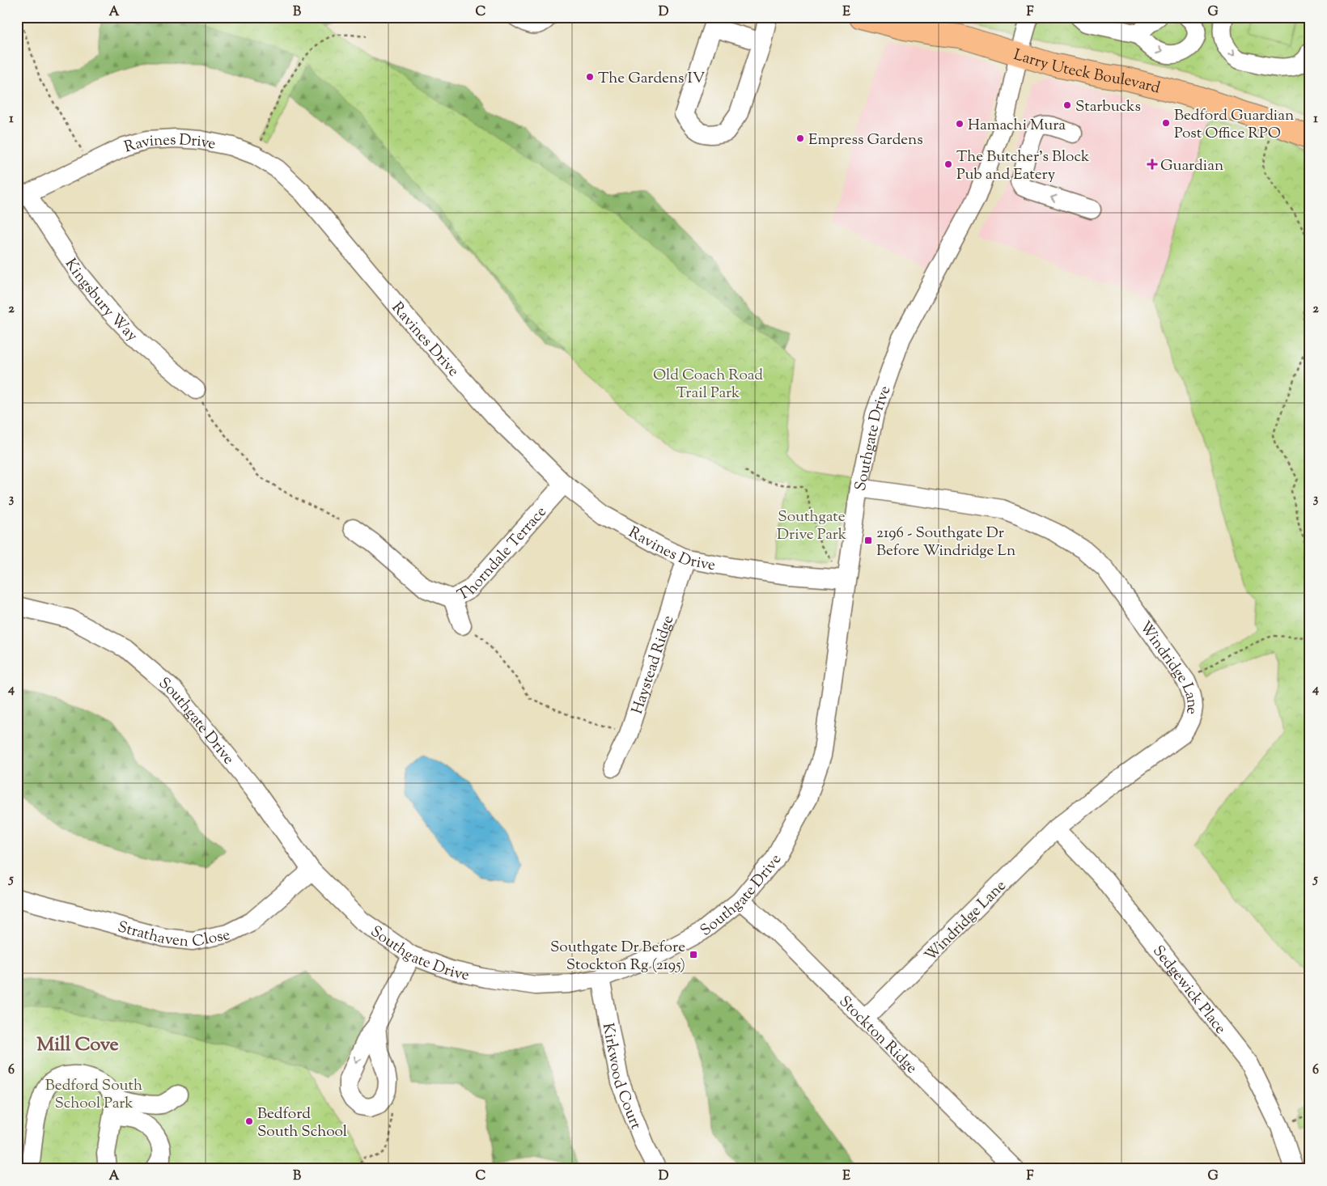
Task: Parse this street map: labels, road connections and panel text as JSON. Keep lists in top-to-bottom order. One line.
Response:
{"streets":{"main road":["Larry Uteck Boulevard"],"street":["Ravines Drive","Kingsbury Way","Southgate Drive","Thorndale Terrace","Haystead Ridge","Windridge Lane","Strathaven Close","Sedgewick Place","Stockton Ridge","Kirkwood Court"]},"crossings":[["Larry Uteck Boulevard","Southgate Drive"],["Ravines Drive","Kingsbury Way"],["Ravines Drive","Southgate Drive"],["Ravines Drive","Thorndale Terrace"],["Ravines Drive","Haystead Ridge"],["Southgate Drive","Windridge Lane"],["Southgate Drive","Strathaven Close"],["Southgate Drive","Stockton Ridge"],["Southgate Drive","Kirkwood Court"],["Windridge Lane","Sedgewick Place"],["Windridge Lane","Stockton Ridge"]],"districts":["Mill Cove"],"parks":["Old Coach Road Trail Park","Southgate Drive Park","Bedford South School Park"],"places":{"other":["The Gardens IV","Starbucks","Bedford Guardian Post Office RPO","Hamachi Mura","Empress Gardens","The Butcher's Block Pub and Eatery","Bedford South School"],"health":["Guardian"],"transit":["2196 - Southgate Dr Before Windridge Ln","Southgate Dr Before Stockton Rg (2195)"]},"grid":{"columns":["A","B","C","D","E","F","G"],"rows":["1","2","3","4","5","6"]}}
